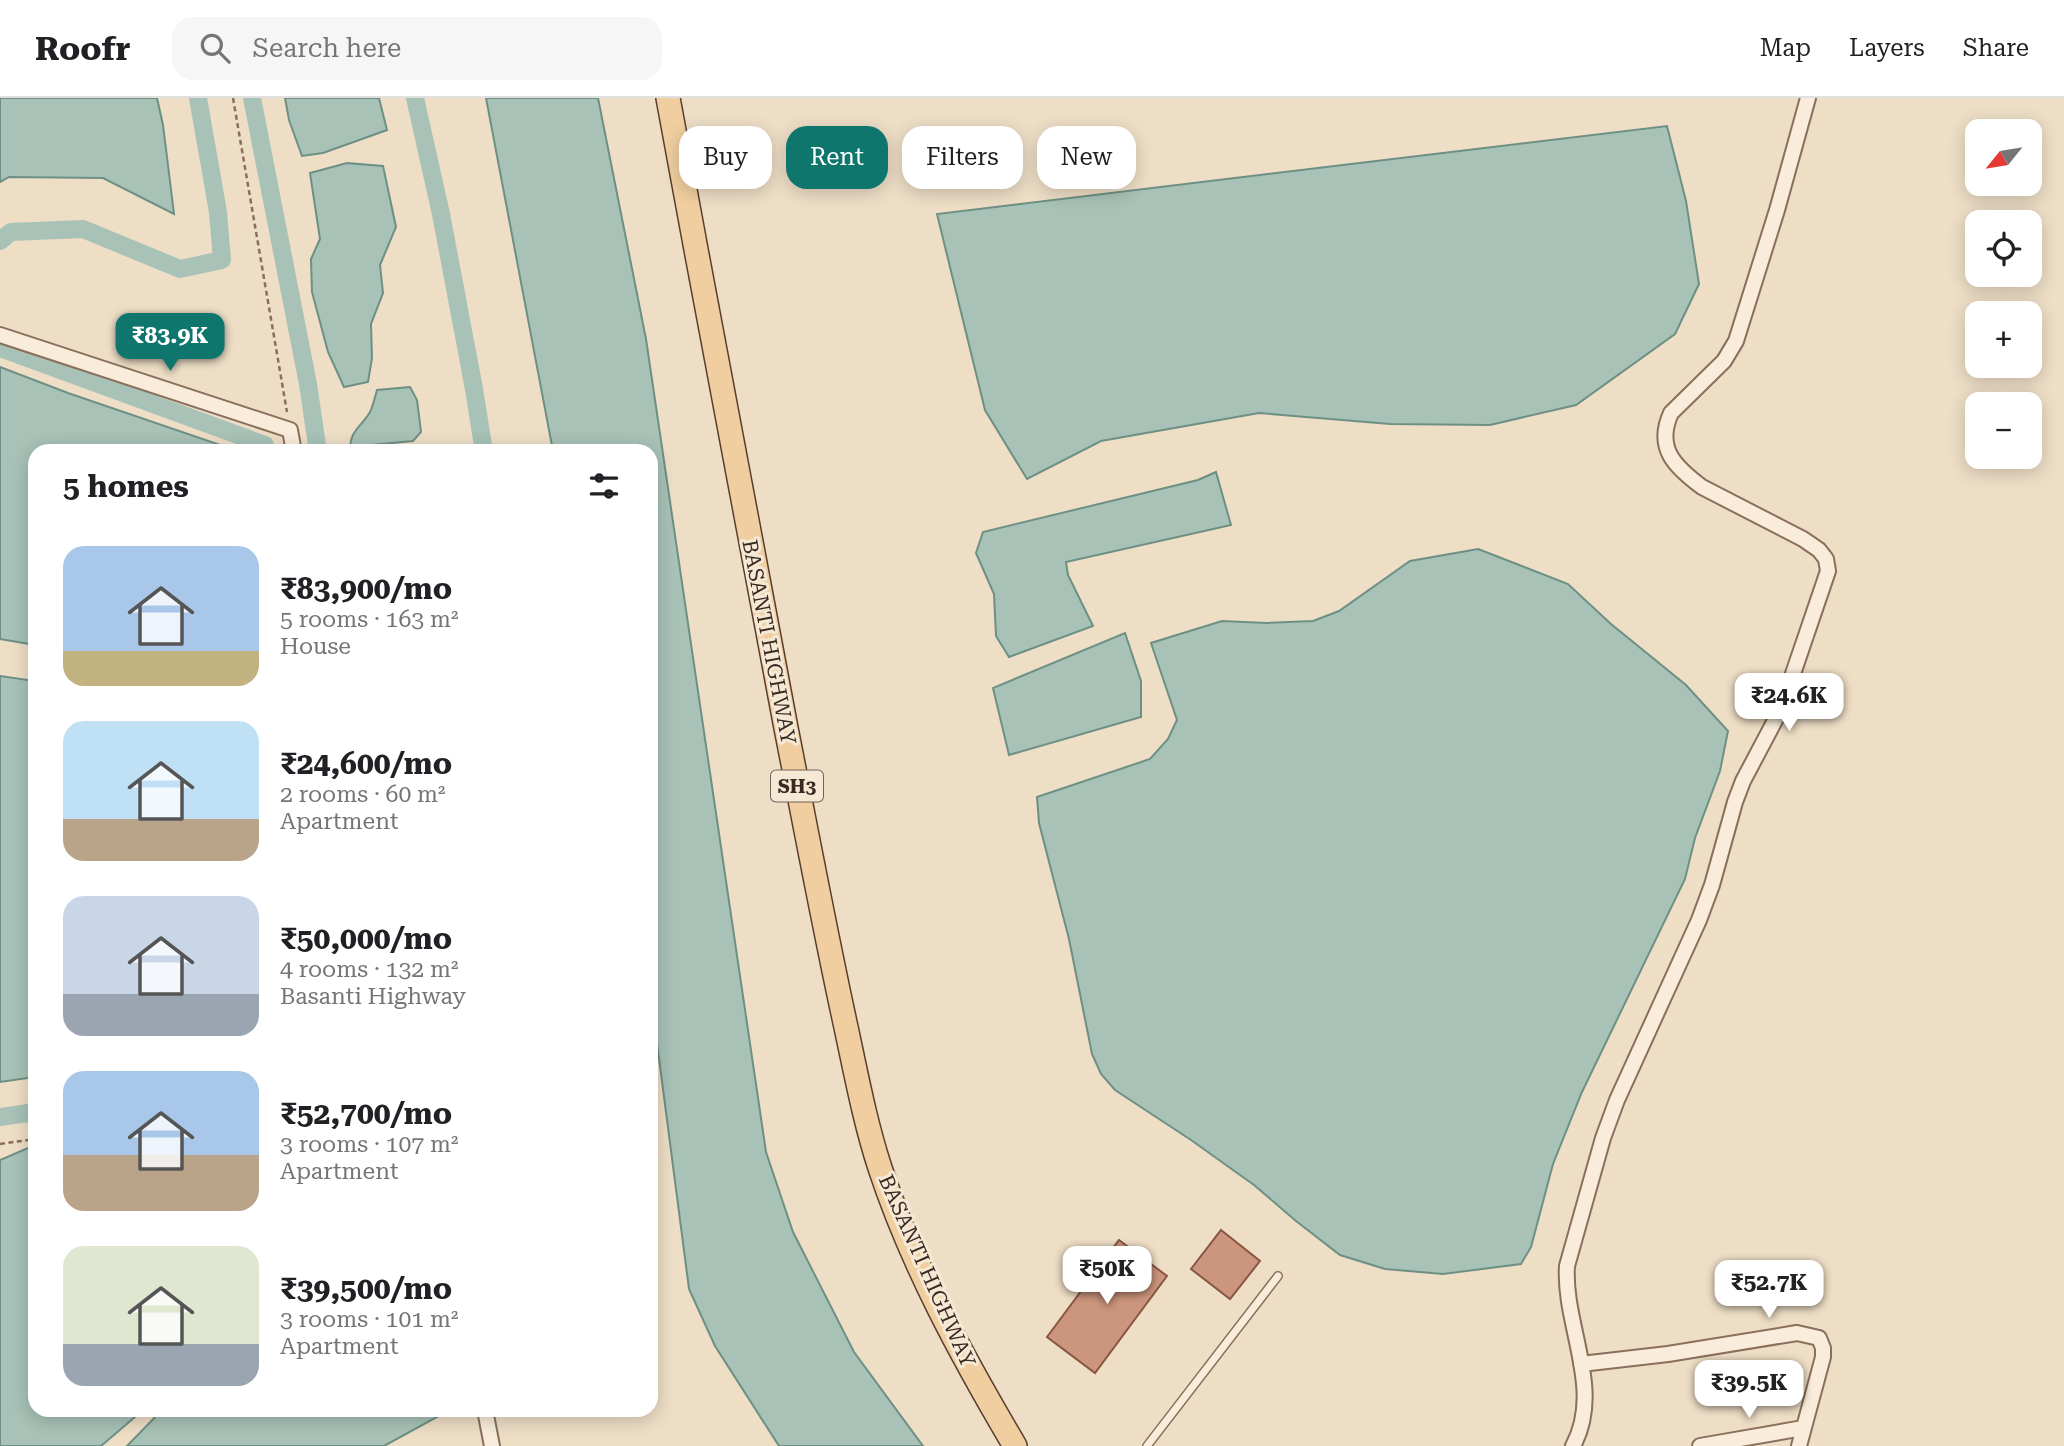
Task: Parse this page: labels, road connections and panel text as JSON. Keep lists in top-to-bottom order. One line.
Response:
{"streets":{"main road":["BASANTI HIGHWAY","SH3"]},"north":"bottom left","page":{"header":"Roofr","search":"Search here","nav":["Map","Layers","Share"],"map_buttons":["+","−"],"chip":["Buy","Rent","Filters","New"],"price":["₹83.9K","₹24.6K","₹50K","₹52.7K","₹39.5K"],"heading":"5 homes","list":[{"name":"₹83,900/mo","note":"5 rooms · 163 m² · House"},{"name":"₹24,600/mo","note":"2 rooms · 60 m² · Apartment"},{"name":"₹50,000/mo","note":"4 rooms · 132 m² · Basanti Highway"},{"name":"₹52,700/mo","note":"3 rooms · 107 m² · Apartment"},{"name":"₹39,500/mo","note":"3 rooms · 101 m² · Apartment"}]}}
